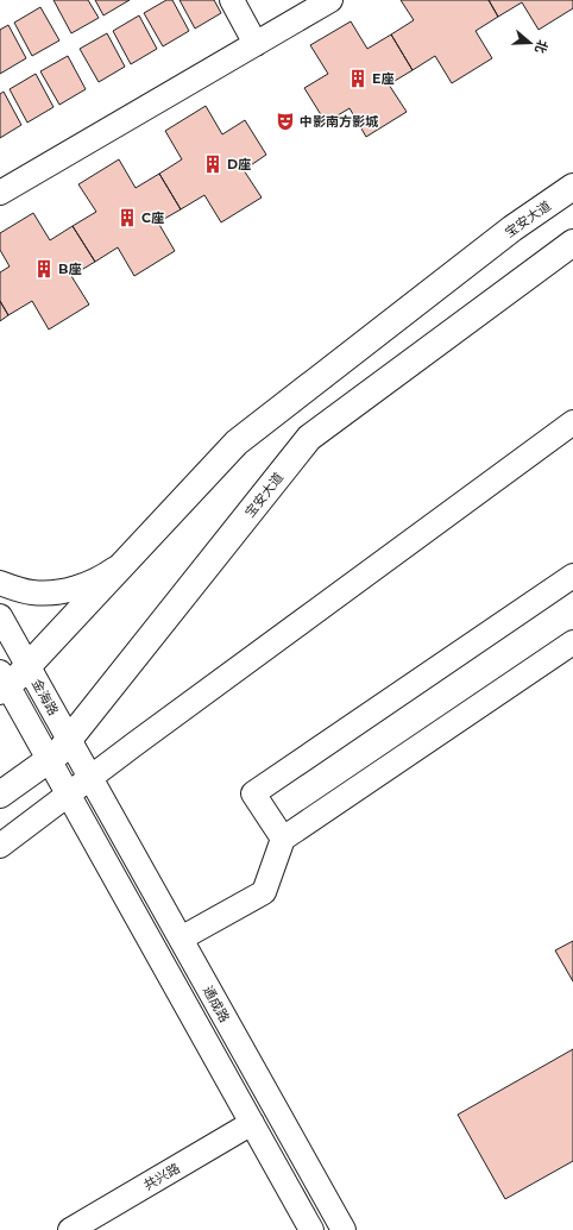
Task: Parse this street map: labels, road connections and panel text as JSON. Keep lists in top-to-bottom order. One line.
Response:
{"streets":{"main road":["宝安大道"],"street":["金海路","通成路","共兴路"]},"crossings":[["宝安大道","金海路"],["金海路","通成路"],["通成路","共兴路"]],"places":{"building":["E座","D座","C座","B座"],"theatre":["中影南方影城"]},"north":"right"}
